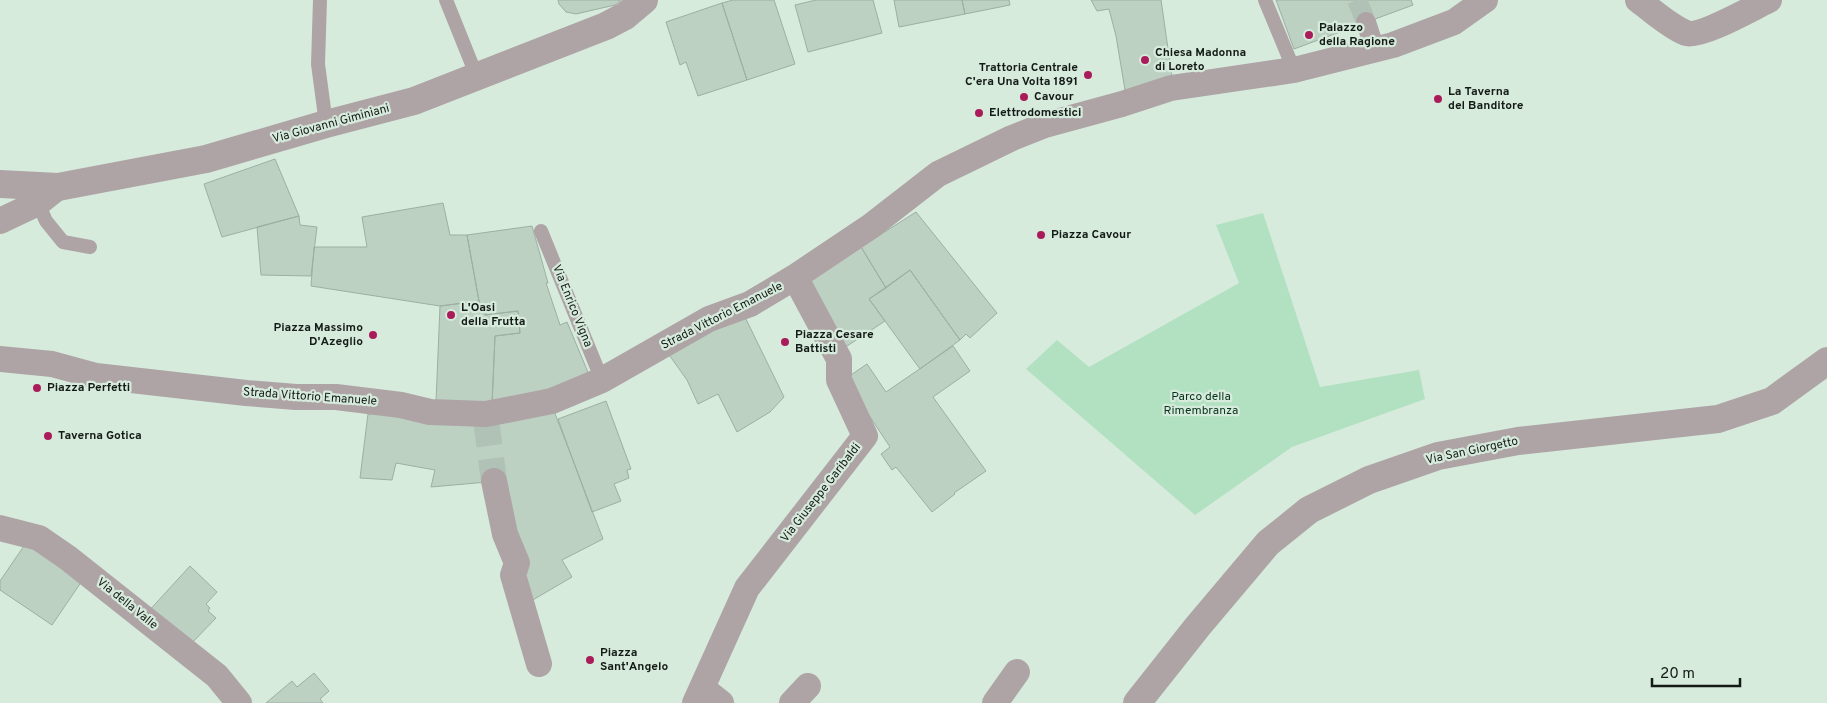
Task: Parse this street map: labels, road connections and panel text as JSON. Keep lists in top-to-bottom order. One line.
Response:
{"streets":{"street":["Via Giovanni Giminiani","Strada Vittorio Emanuele","Via San Giorgetto","Via Giuseppe Garibaldi","Via della Valle"],"lane":["Via Enrico Vigna"]},"crossings":[["Via Enrico Vigna","Strada Vittorio Emanuele"],["Strada Vittorio Emanuele","Via Giuseppe Garibaldi"]],"parks":["Parco della Rimembranza"],"places":["Palazzo della Ragione","Chiesa Madonna di Loreto","Trattoria Centrale C'era Una Volta 1891","Cavour","La Taverna del Banditore","Elettrodomestici","Piazza Cavour","L'Oasi della Frutta","Piazza Massimo D'Azeglio","Piazza Cesare Battisti","Piazza Perfetti","Taverna Gotica","Piazza Sant'Angelo"],"scale_bar":"20 m"}
